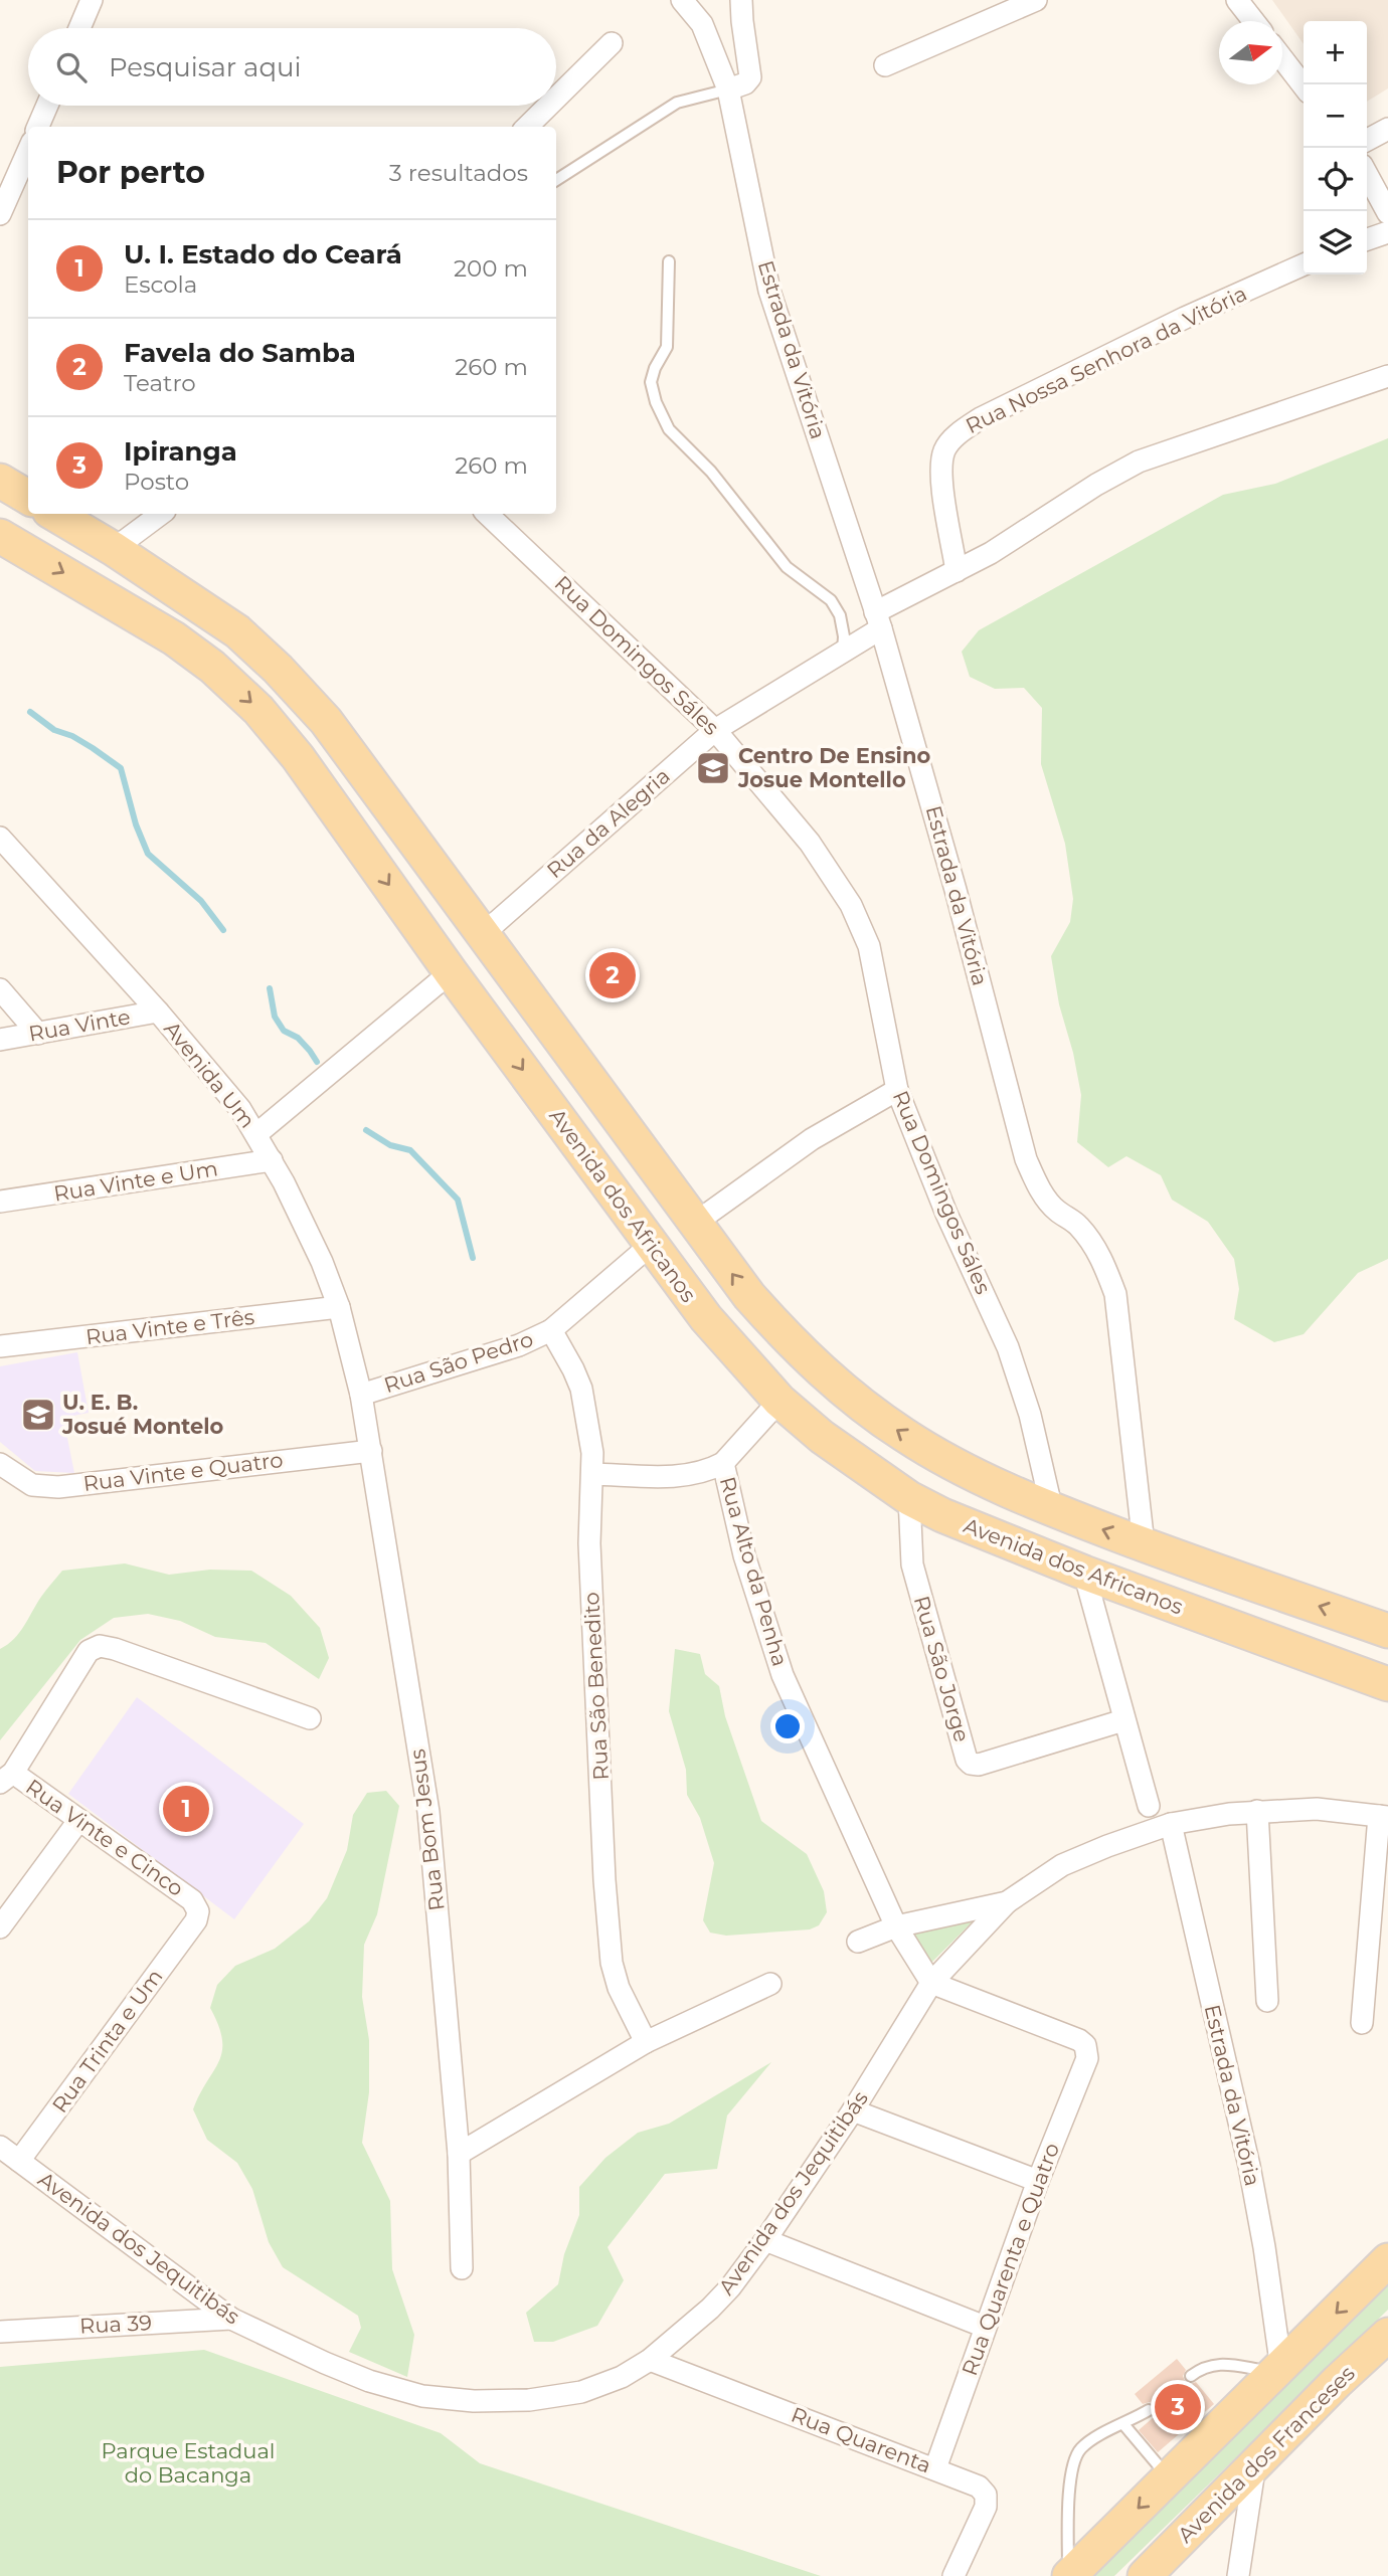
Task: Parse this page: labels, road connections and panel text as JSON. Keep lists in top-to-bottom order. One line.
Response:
{"streets":{"main road":["Avenida dos Africanos","Avenida dos Franceses"],"street":["Estrada da Vitória","Rua Nossa Senhora da Vitória","Rua Domingos Sáles","Rua da Alegria","Rua Vinte","Avenida Um","Rua Vinte e Um","Rua Vinte e Três","Rua São Pedro","Rua Vinte e Quatro","Rua Alto da Penha","Rua São Jorge","Rua São Benedito","Rua Bom Jesus","Rua Vinte e Cinco","Rua Trinta e Um","Avenida dos Jequitibás","Rua Quarenta e Quatro","Rua 39","Rua Quarenta"]},"crossings":[["Estrada da Vitória","Rua da Alegria"],["Estrada da Vitória","Avenida dos Jequitibás"],["Rua Nossa Senhora da Vitória","Rua da Alegria"],["Rua Domingos Sáles","Rua da Alegria"],["Rua Vinte","Avenida Um"],["Avenida Um","Rua Vinte e Um"],["Avenida Um","Rua Vinte e Três"],["Avenida Um","Rua São Pedro"],["Avenida Um","Rua Bom Jesus"],["Avenida dos Africanos","Rua São Pedro"],["Avenida dos Africanos","Rua Alto da Penha"],["Avenida dos Africanos","Rua São Jorge"],["Rua São Pedro","Rua São Benedito"],["Rua São Pedro","Rua Bom Jesus"],["Rua Vinte e Quatro","Rua Bom Jesus"],["Rua Alto da Penha","Avenida dos Jequitibás"],["Rua Alto da Penha","Rua Quarenta e Quatro"],["Rua Vinte e Cinco","Rua Trinta e Um"],["Rua Trinta e Um","Avenida dos Jequitibás"],["Avenida dos Jequitibás","Rua Quarenta e Quatro"],["Avenida dos Jequitibás","Rua 39"],["Avenida dos Jequitibás","Rua Quarenta"],["Rua Quarenta e Quatro","Rua Quarenta"]],"parks":["Parque Estadual do Bacanga"],"places":{"school or university":["Centro De Ensino Josue Montello","U. E. B. Josué Montelo"]},"north":"right","page":{"map_buttons":["+","−"],"search":"Pesquisar aqui","heading":["Por perto","3 resultados"],"list":[{"mark":"1","name":"U. I. Estado do Ceará","note":"Escola","value":"200 m"},{"mark":"2","name":"Favela do Samba","note":"Teatro","value":"260 m"},{"mark":"3","name":"Ipiranga","note":"Posto","value":"260 m"}],"pins":["2","1","3"]}}
